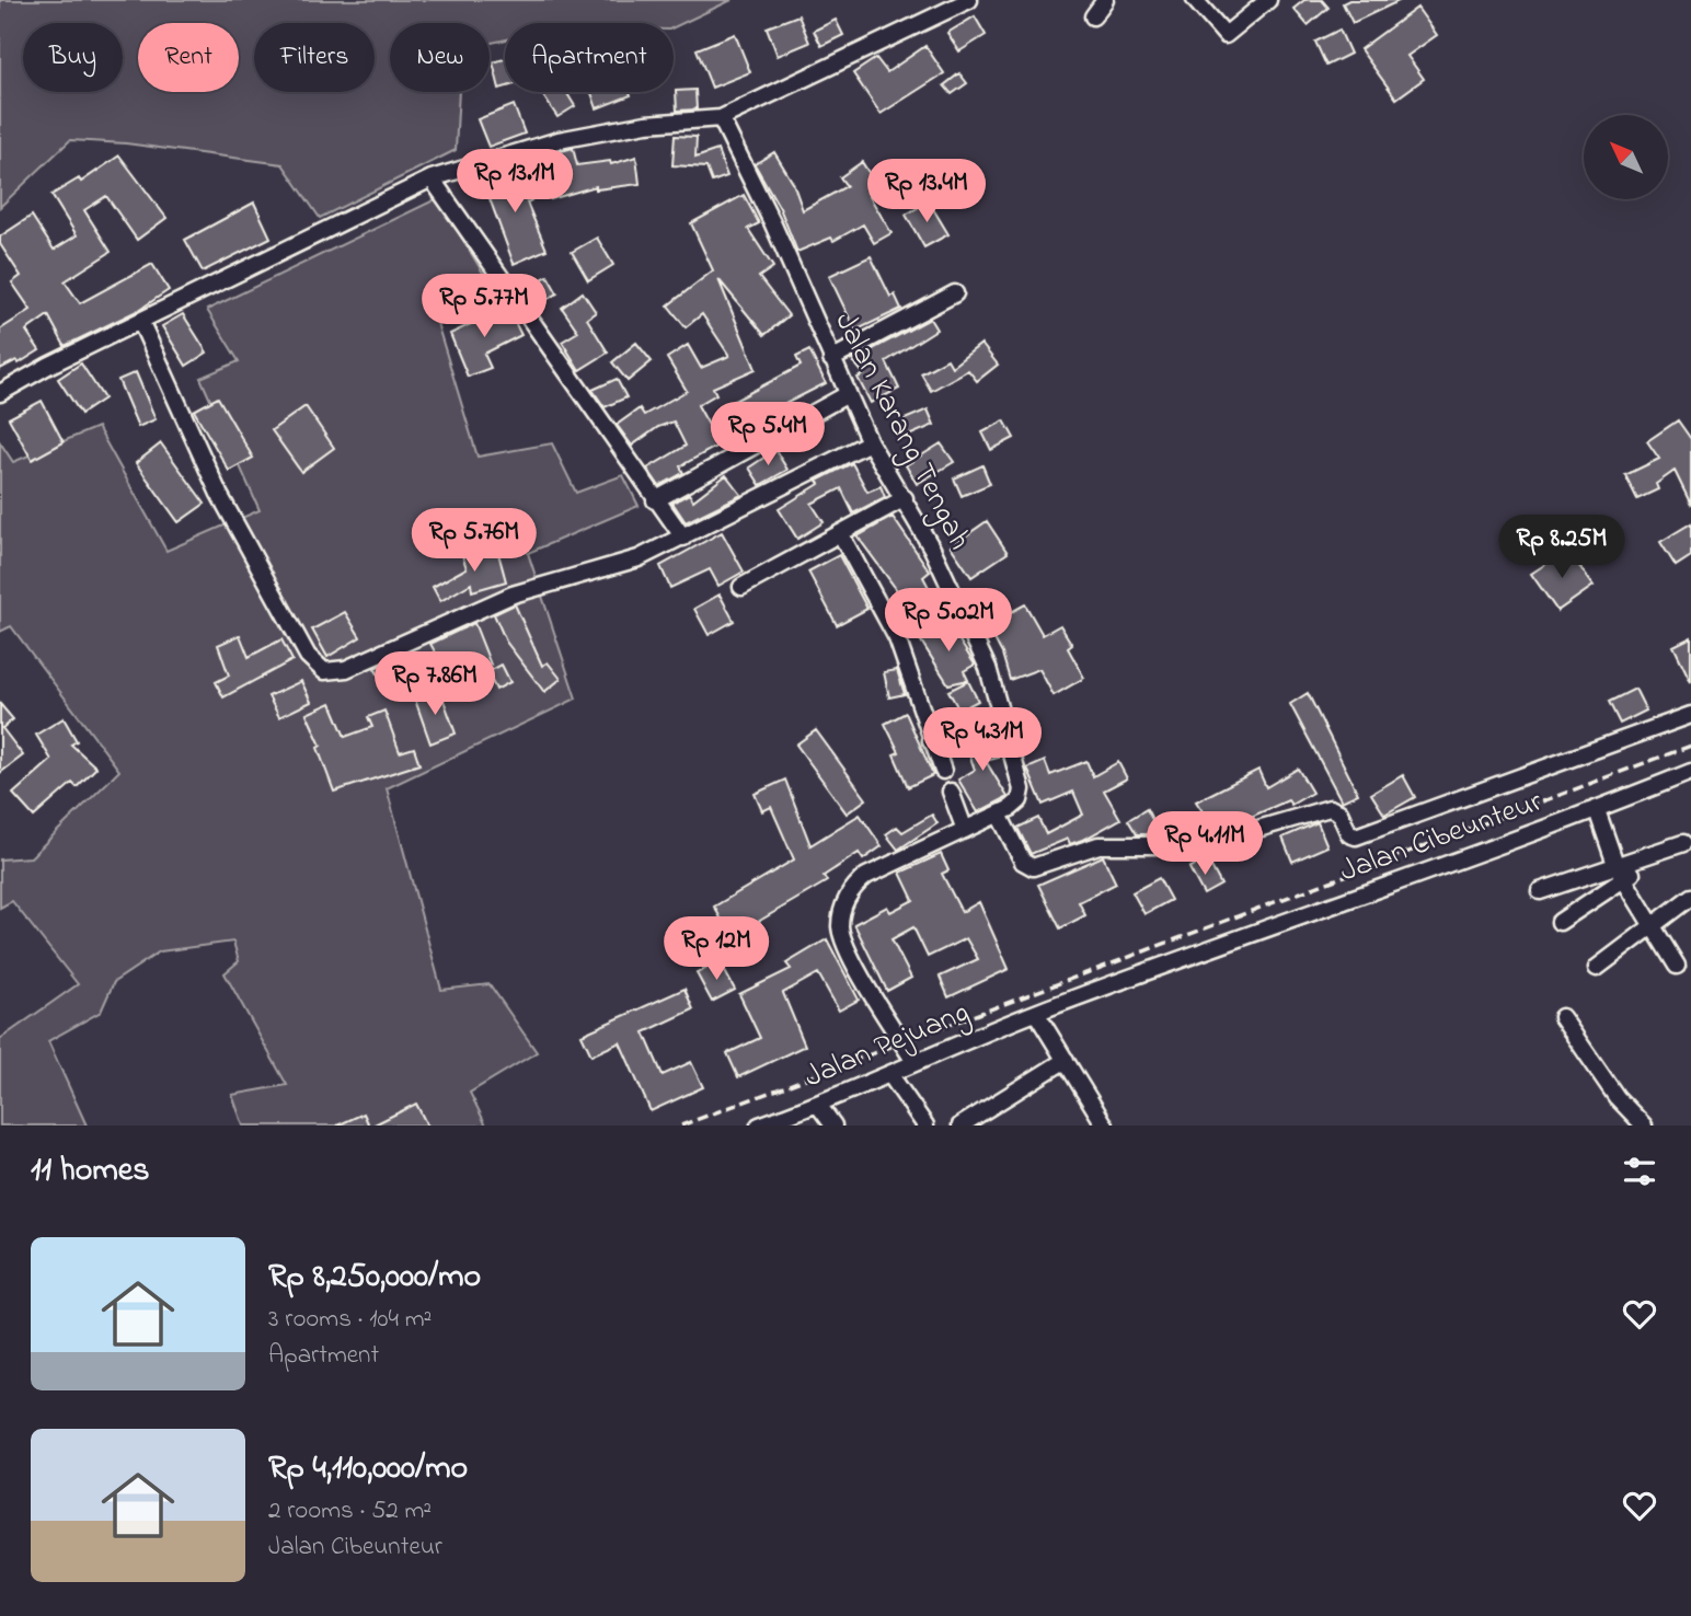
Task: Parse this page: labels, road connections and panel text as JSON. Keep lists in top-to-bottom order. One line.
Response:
{"streets":{"street":["Jalan Karang Tengah","Jalan Cibeunteur","Jalan Pejuang"]},"crossings":[["Jalan Karang Tengah","Jalan Pejuang"],["Jalan Cibeunteur","Jalan Pejuang"]],"north":"top left","page":{"chip":["Buy","Rent","Filters","New","Apartment"],"price":["Rp 13.1M","Rp 13.4M","Rp 5.77M","Rp 5.4M","Rp 5.76M","Rp 8.25M","Rp 5.02M","Rp 7.86M","Rp 4.31M","Rp 4.11M","Rp 12M"],"heading":"11 homes","list":[{"name":"Rp 8,250,000/mo","note":"3 rooms · 104 m² · Apartment"},{"name":"Rp 4,110,000/mo","note":"2 rooms · 52 m² · Jalan Cibeunteur"}]}}
